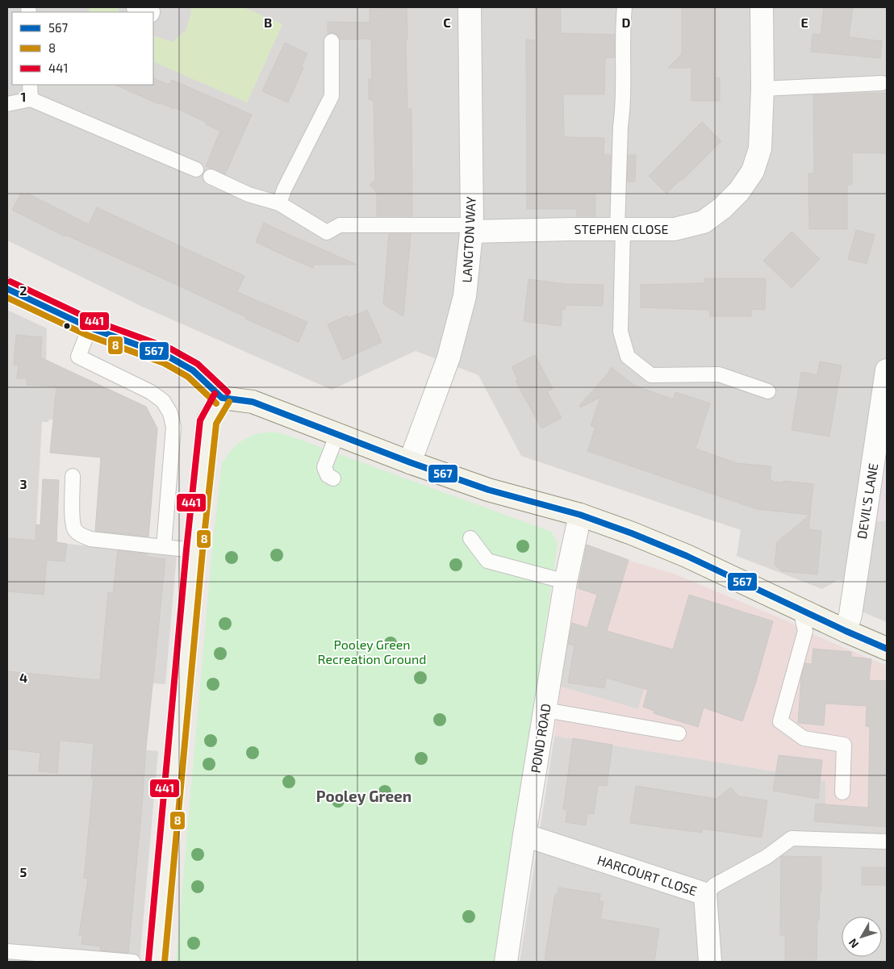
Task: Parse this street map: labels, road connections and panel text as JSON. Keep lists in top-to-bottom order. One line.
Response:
{"streets":{"street":["STEPHEN CLOSE","LANGTON WAY","DEVIL'S LANE","POND ROAD","HARCOURT CLOSE"]},"crossings":[["STEPHEN CLOSE","LANGTON WAY"],["POND ROAD","HARCOURT CLOSE"]],"districts":["Pooley Green"],"parks":["Pooley Green Recreation Ground"],"lines":["transit line 441","transit line 567","transit line 8"],"legend":["567","8","441"],"north":"bottom left","grid":{"columns":["B","C","D","E"],"rows":["1","2","3","4","5"]}}
